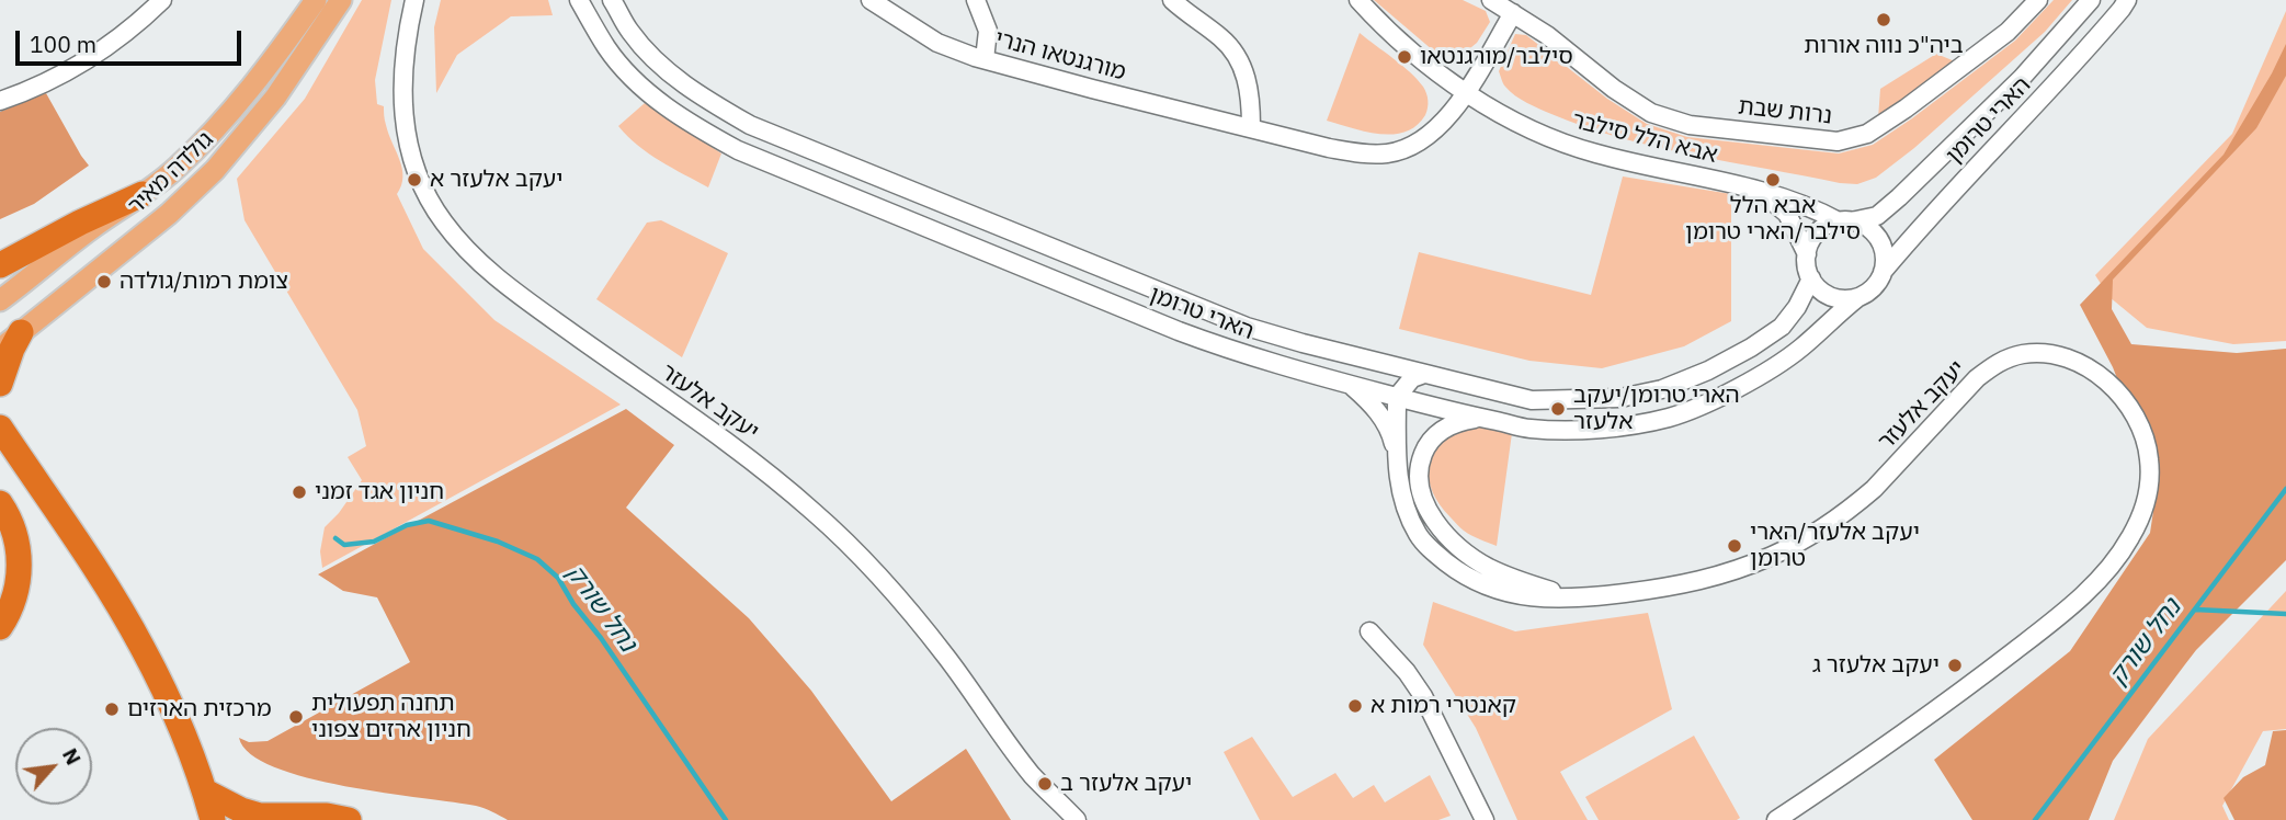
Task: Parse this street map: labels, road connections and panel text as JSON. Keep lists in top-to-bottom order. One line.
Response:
{"streets":{"main road":["גולדה מאיר"],"street":["מורגנטאו הנרי","נרות שבת","הארי טרומן","אבא הלל סילבר","יעקב אלעזר"]},"crossings":[["מורגנטאו הנרי","נרות שבת"],["מורגנטאו הנרי","אבא הלל סילבר"],["הארי טרומן","אבא הלל סילבר"],["הארי טרומן","יעקב אלעזר"]],"water":["נחל שורק"],"places":["ביה\"כ נווה אורות","סילבר/מורגנטאו","יעקב אלעזר א","אבא הלל סילבר/הארי טרומן","צומת רמות/גולדה","הארי טרומן/יעקב אלעזר","חניון אגד זמני","יעקב אלעזר/הארי טרומן","יעקב אלעזר ג","קאנטרי רמות א","מרכזית הארזים","תחנה תפעולית חניון ארזים צפוני","יעקב אלעזר ב"],"scale_bar":"100 m","north":"top right"}
